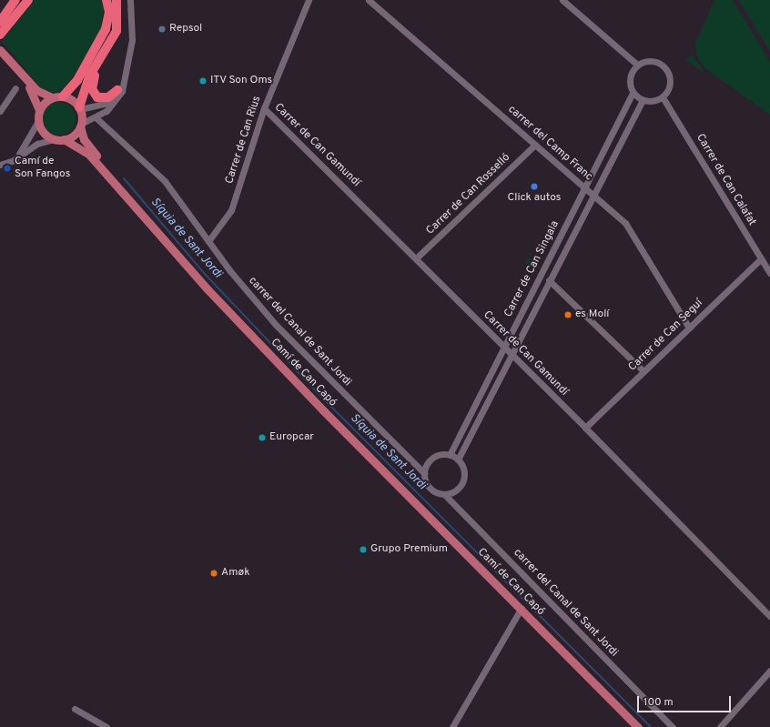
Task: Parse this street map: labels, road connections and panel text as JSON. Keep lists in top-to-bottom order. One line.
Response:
{"streets":{"main road":["Camí de Can Capó"],"street":["Carrer de Can Rius","carrer del Camp Franc","Carrer de Can Gamundí","Carrer de Can Calafat","Carrer de Can Rosselló","Carrer de Can Singala","carrer del Canal de Sant Jordi","Carrer de Can Seguí"]},"crossings":[["Carrer de Can Rius","Carrer de Can Gamundí"],["Carrer de Can Rius","carrer del Canal de Sant Jordi"],["carrer del Camp Franc","Carrer de Can Rosselló"],["carrer del Camp Franc","Carrer de Can Singala"],["carrer del Camp Franc","Carrer de Can Seguí"],["Carrer de Can Gamundí","Carrer de Can Rosselló"],["Carrer de Can Gamundí","Carrer de Can Singala"],["Carrer de Can Gamundí","Carrer de Can Seguí"],["Carrer de Can Calafat","Carrer de Can Singala"],["Carrer de Can Calafat","Carrer de Can Seguí"],["Carrer de Can Singala","carrer del Canal de Sant Jordi"]],"water":["Síquia de Sant Jordi"],"places":["Repsol","ITV Son Oms","Camí de Son Fangos","Click autos","es Molí","Europcar","Grupo Premium","Amøk"],"scale_bar":"100 m"}
